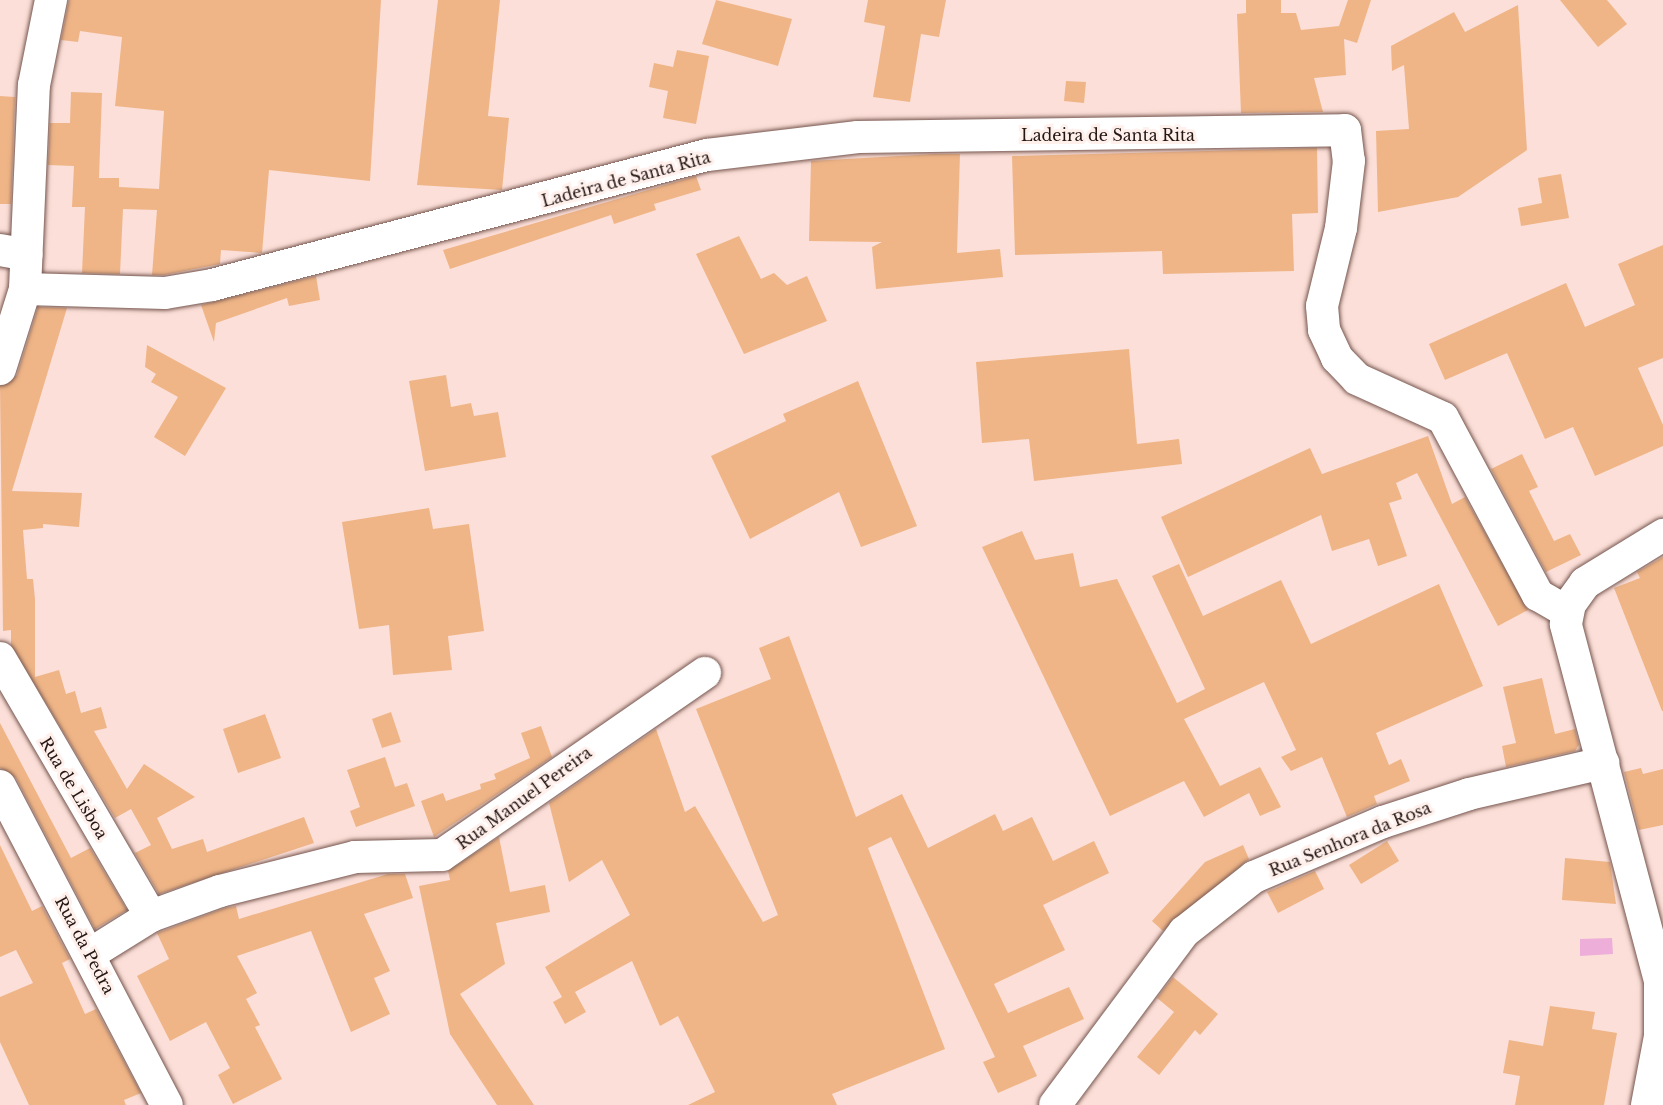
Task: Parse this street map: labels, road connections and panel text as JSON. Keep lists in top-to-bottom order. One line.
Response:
{"streets":{"street":["Ladeira de Santa Rita","Rua de Lisboa","Rua Manuel Pereira","Rua Senhora da Rosa","Rua da Pedra"]},"crossings":[["Rua de Lisboa","Rua Manuel Pereira"],["Rua Manuel Pereira","Rua da Pedra"]]}
